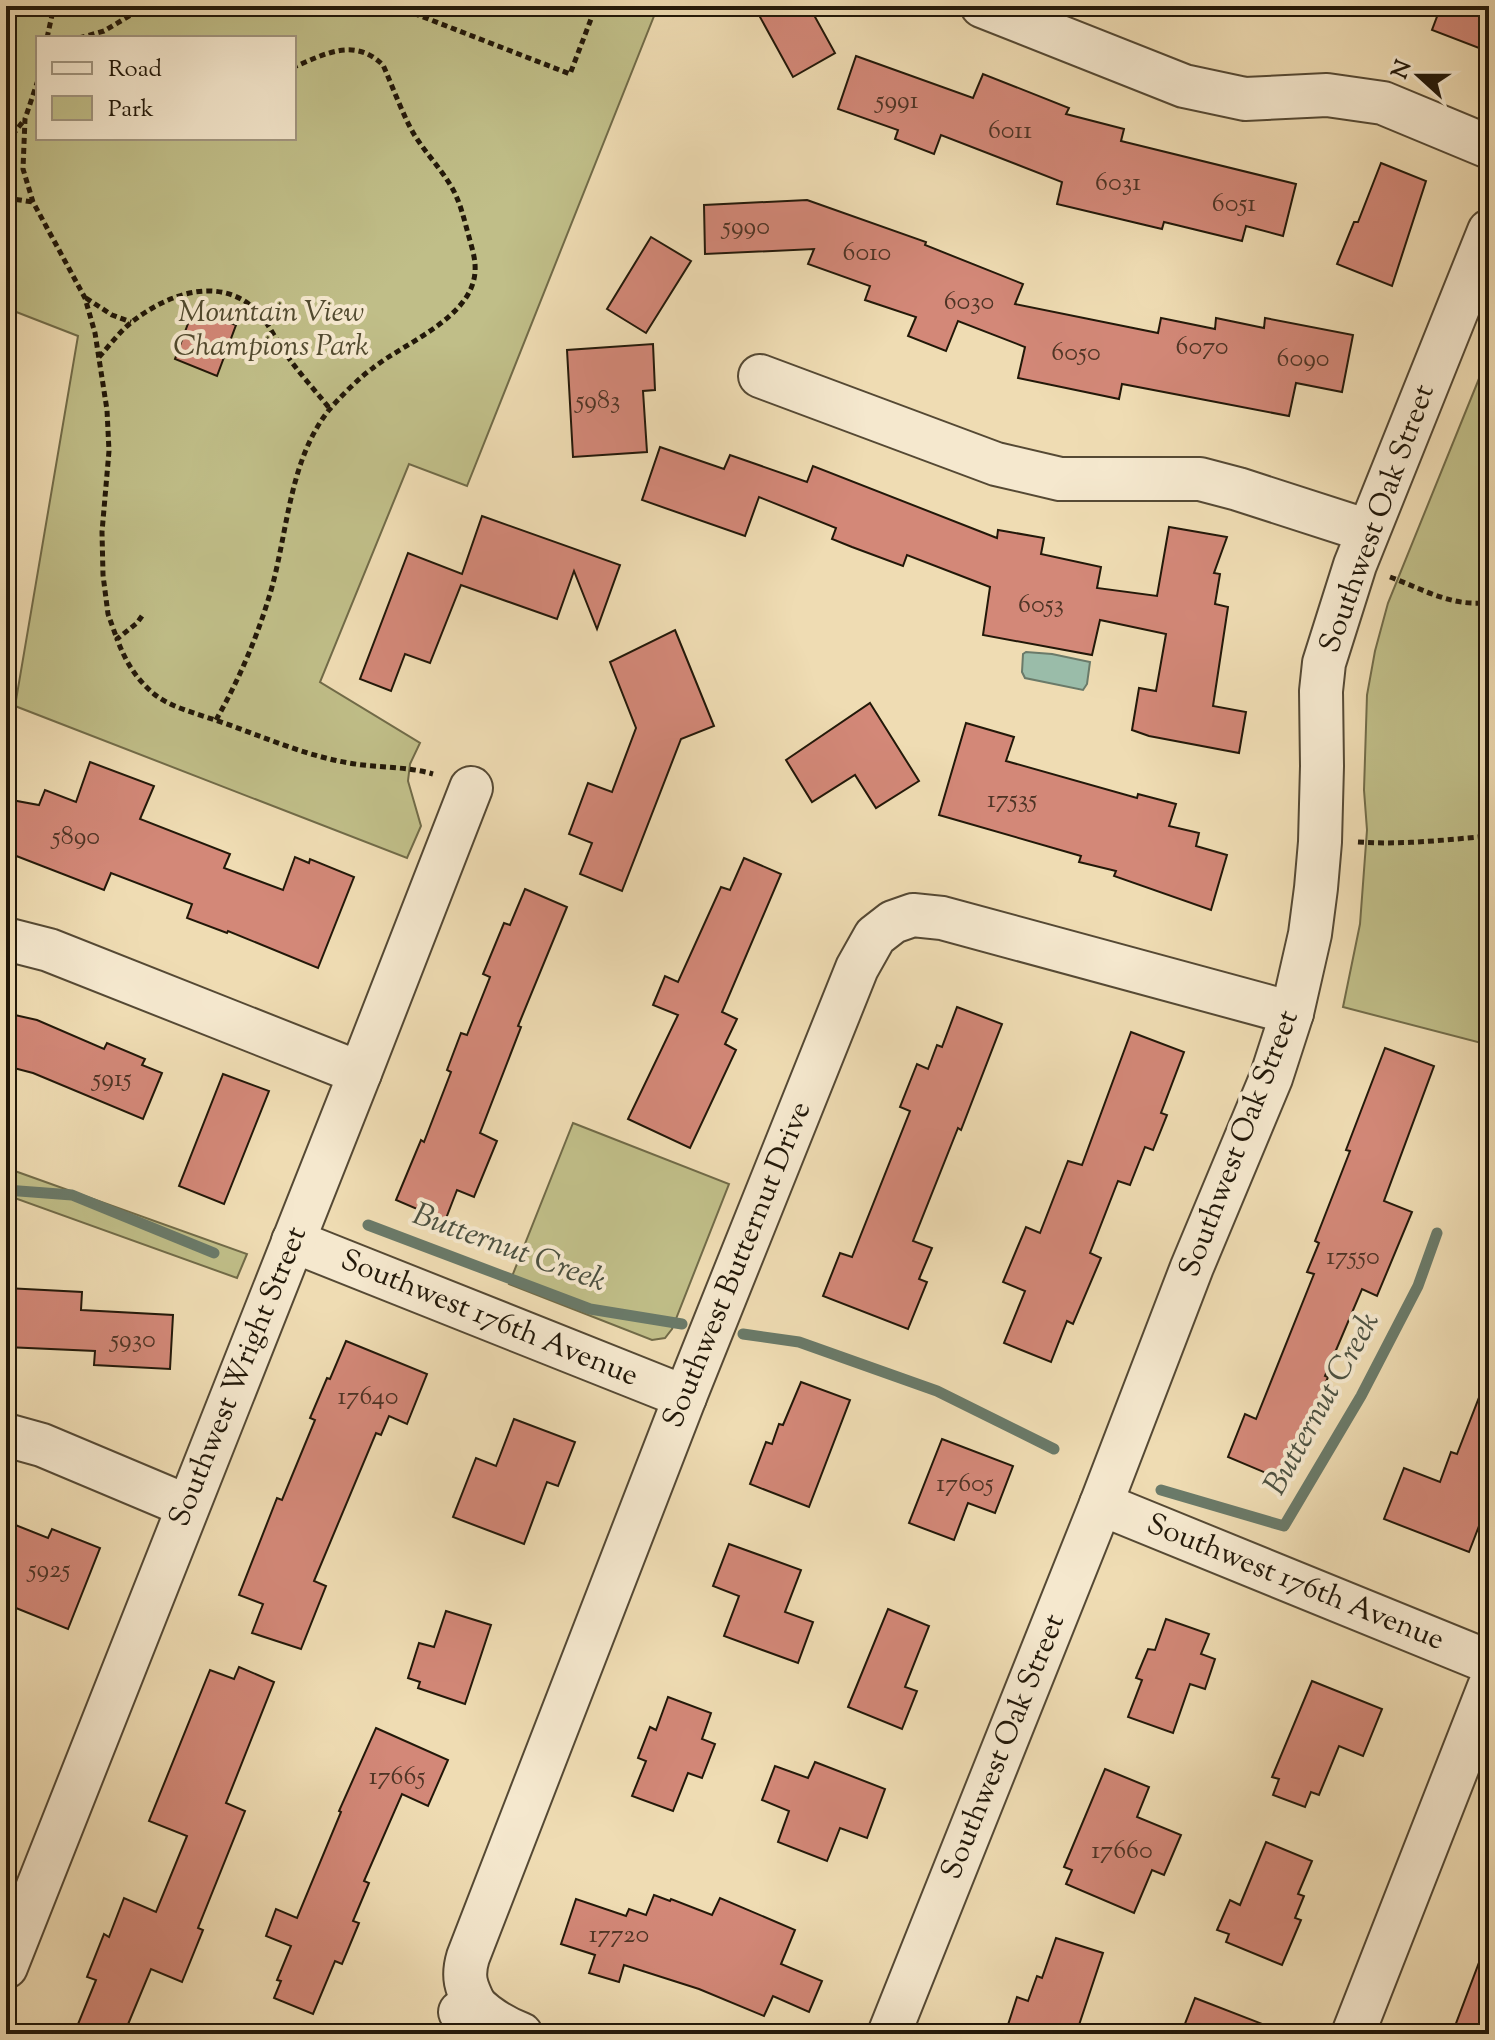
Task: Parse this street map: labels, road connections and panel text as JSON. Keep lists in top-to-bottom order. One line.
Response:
{"streets":{"street":["Southwest Oak Street","Southwest Butternut Drive","Southwest 176th Avenue","Southwest Wright Street"]},"crossings":[["Southwest Oak Street","Southwest Butternut Drive"],["Southwest Oak Street","Southwest 176th Avenue"],["Southwest Butternut Drive","Southwest 176th Avenue"],["Southwest 176th Avenue","Southwest Wright Street"]],"water":["Butternut Creek"],"parks":["Mountain View Champions Park"],"house_numbers":["5991","6011","6031","6051","5990","6010","6030","6070","6050","6090","5983","6053","17535","5890","5915","17550","5930","17640","17605","5925","17665","17660","17720"],"legend":["Road","Park"],"north":"left"}
